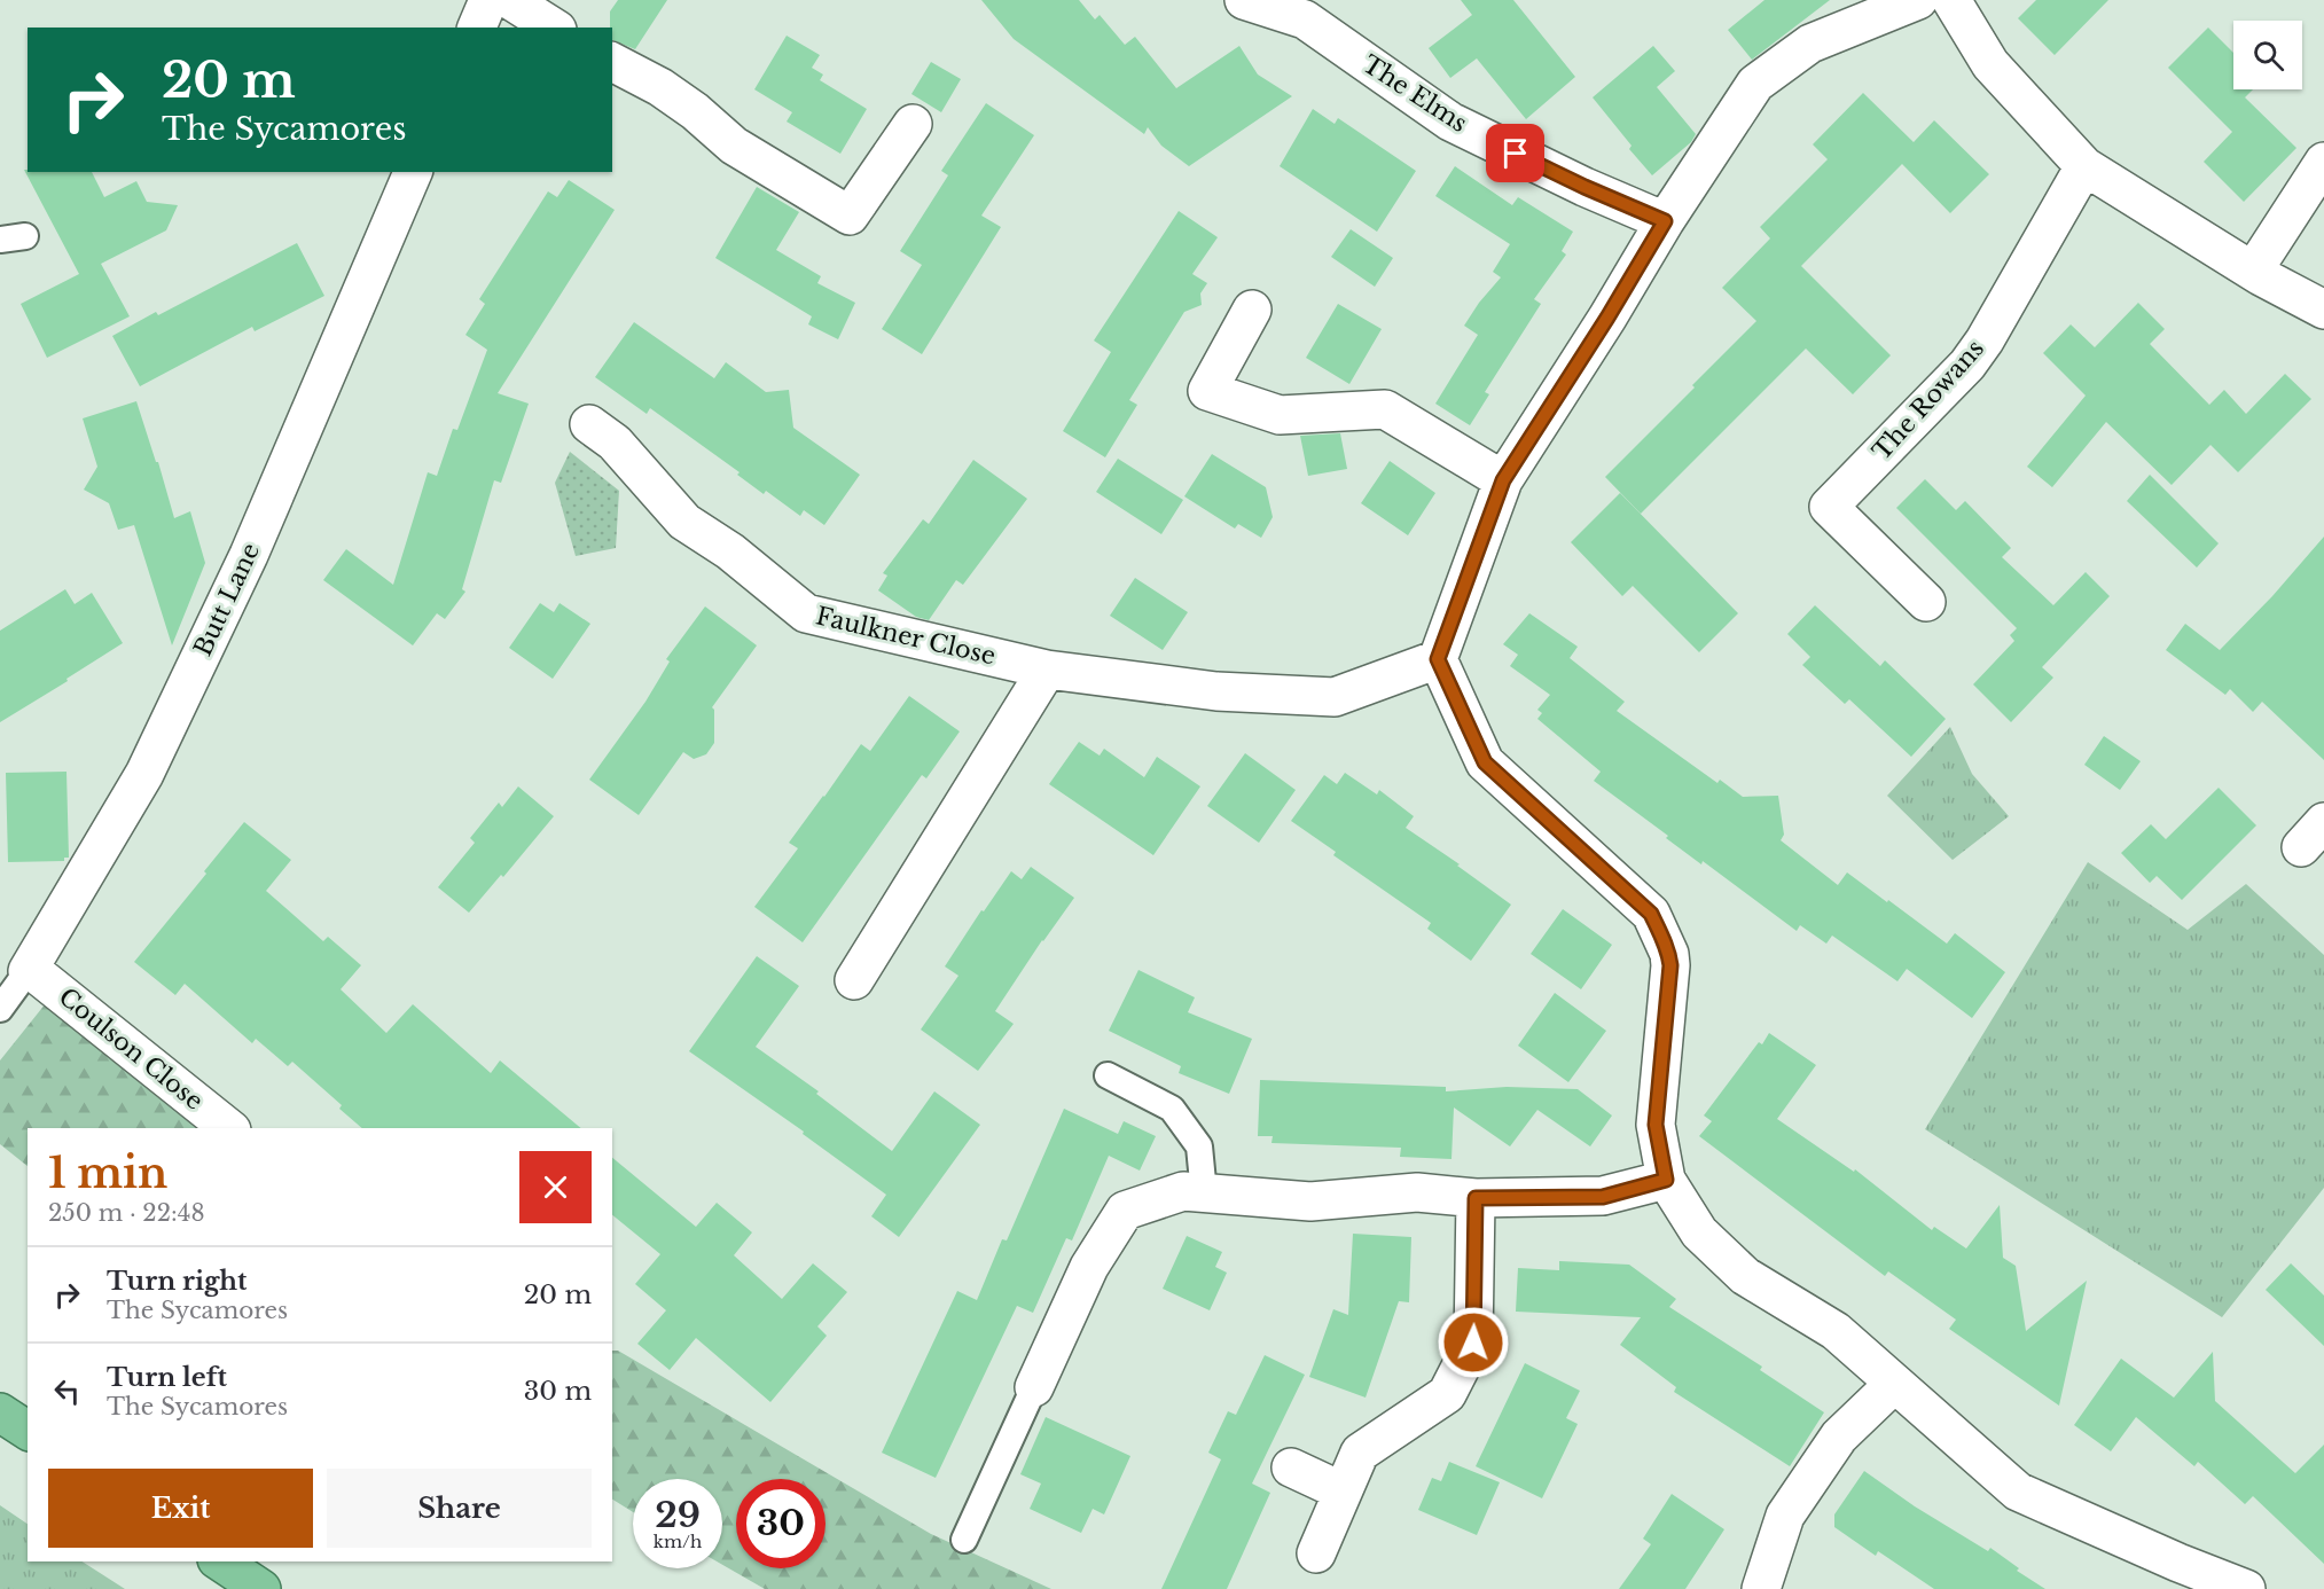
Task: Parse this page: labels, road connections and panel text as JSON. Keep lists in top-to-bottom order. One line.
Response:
{"streets":{"street":["The Elms","The Rowans","Butt Lane","Faulkner Close","Coulson Close"]},"crossings":[["Butt Lane","Coulson Close"]],"page":{"turn":["20 m","The Sycamores"],"heading":["1 min","250 m · 22:48"],"list":[{"name":"Turn right","note":"The Sycamores","value":"20 m"},{"name":"Turn left","note":"The Sycamores","value":"30 m"}],"buttons":["Exit","Share"],"speed":"29 km/h","limit":"30"}}
